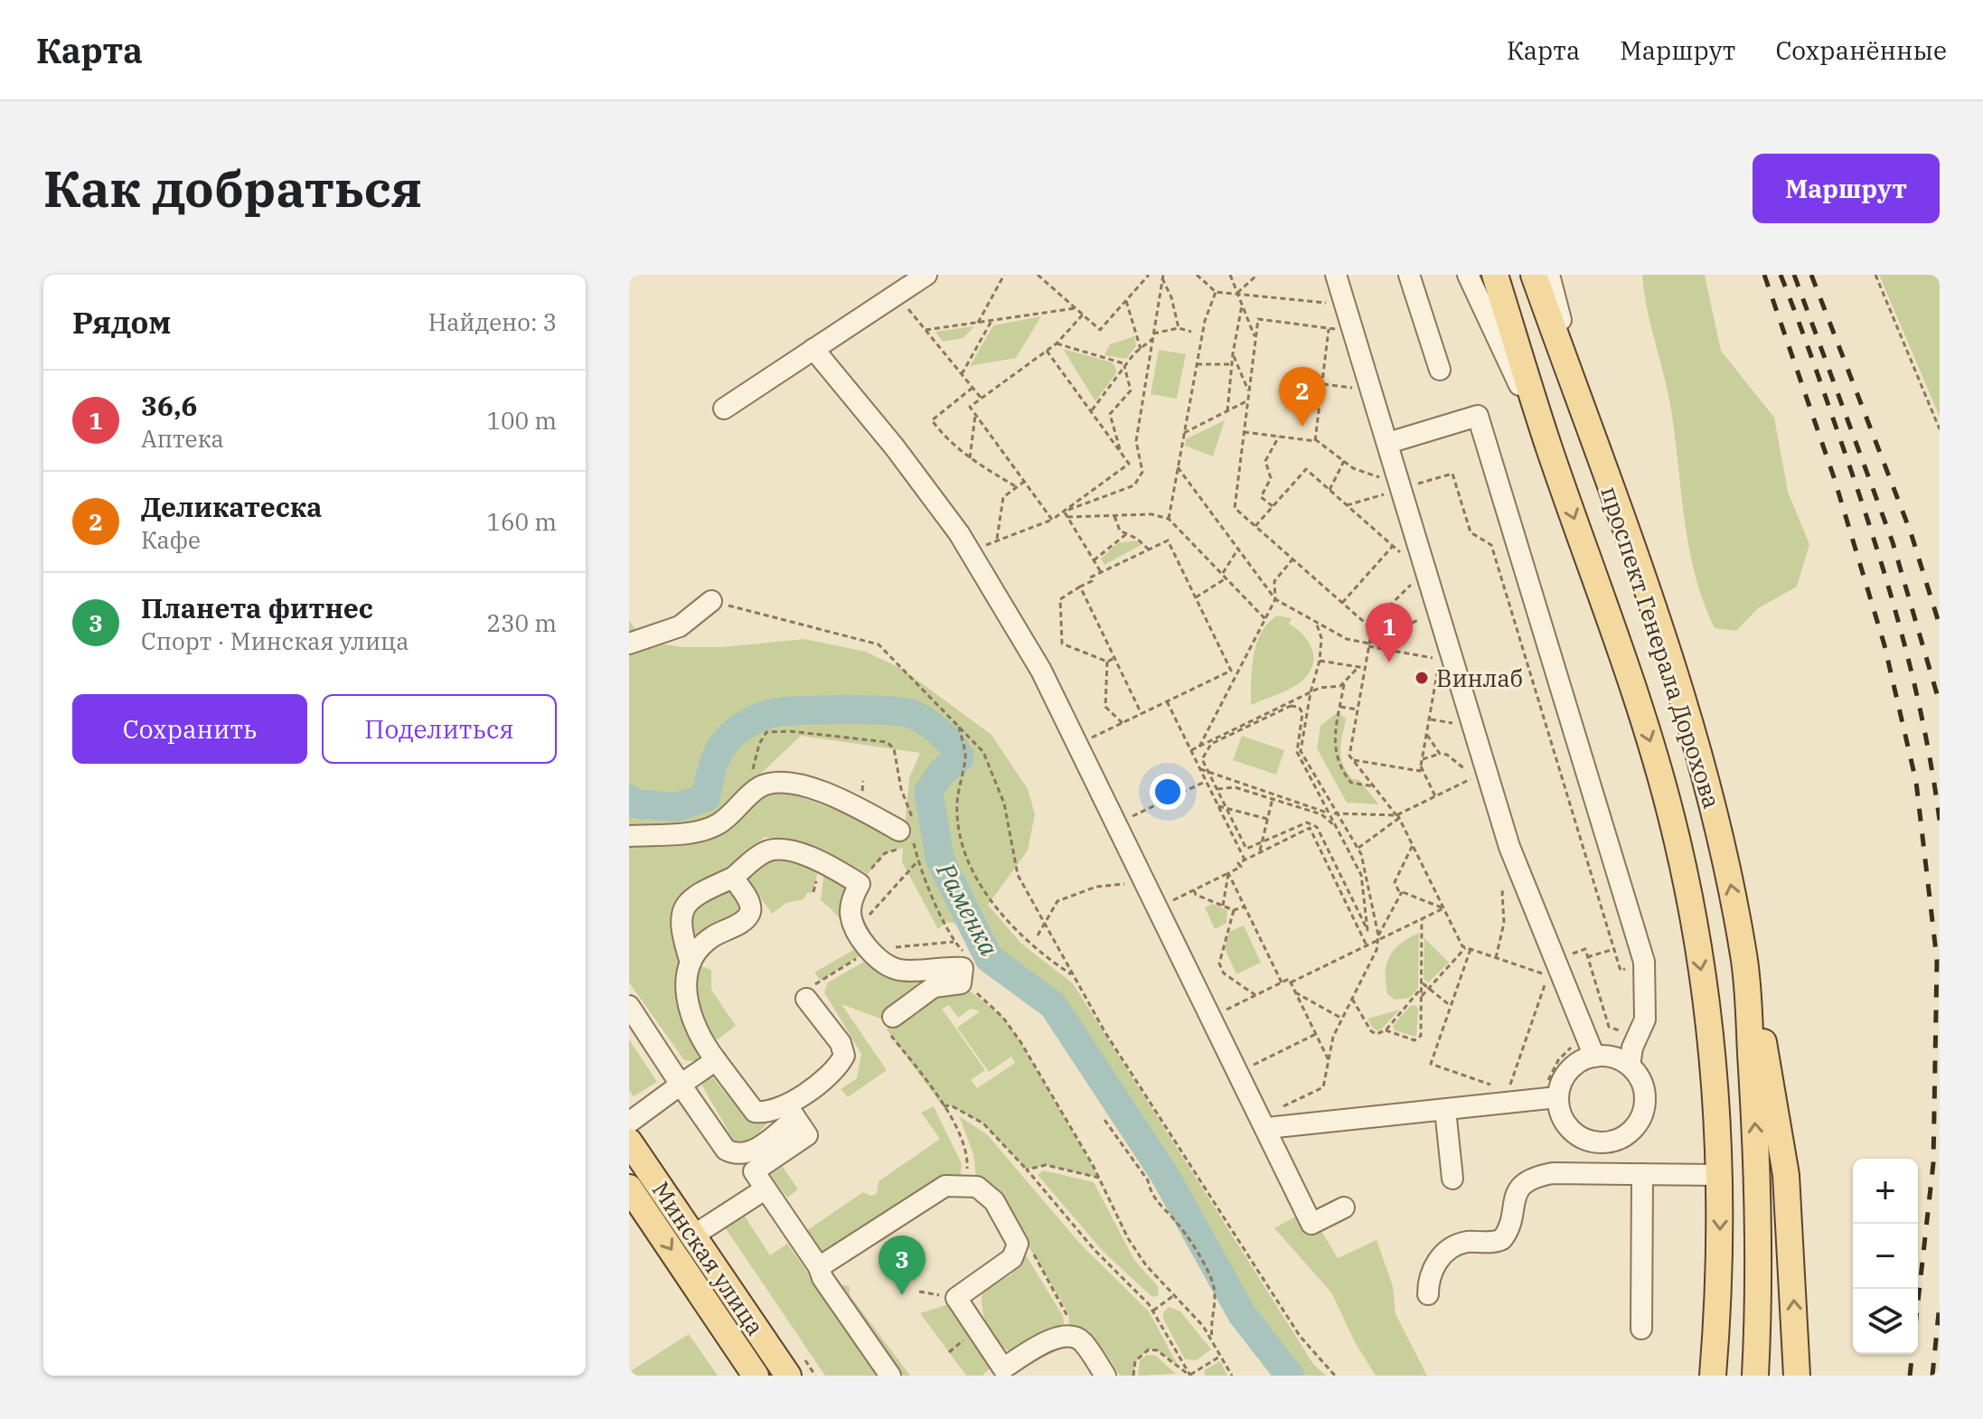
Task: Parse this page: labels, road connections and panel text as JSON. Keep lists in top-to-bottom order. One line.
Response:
{"streets":{"main road":["проспект Генерала Дорохова","Минская улица"]},"water":["Раменка"],"places":["Винлаб"],"page":{"header":"Карта","nav":["Карта","Маршрут","Сохранённые"],"buttons":["Маршрут",["Сохранить","Поделиться"]],"title":"Как добраться","heading":["Рядом","Найдено: 3"],"pins":["2","1","3"],"list":[{"mark":"1","name":"36,6","note":"Аптека","value":"100 m"},{"mark":"2","name":"Деликатеска","note":"Кафе","value":"160 m"},{"mark":"3","name":"Планета фитнес","note":"Спорт · Минская улица","value":"230 m"}],"map_buttons":["+","−"]}}
